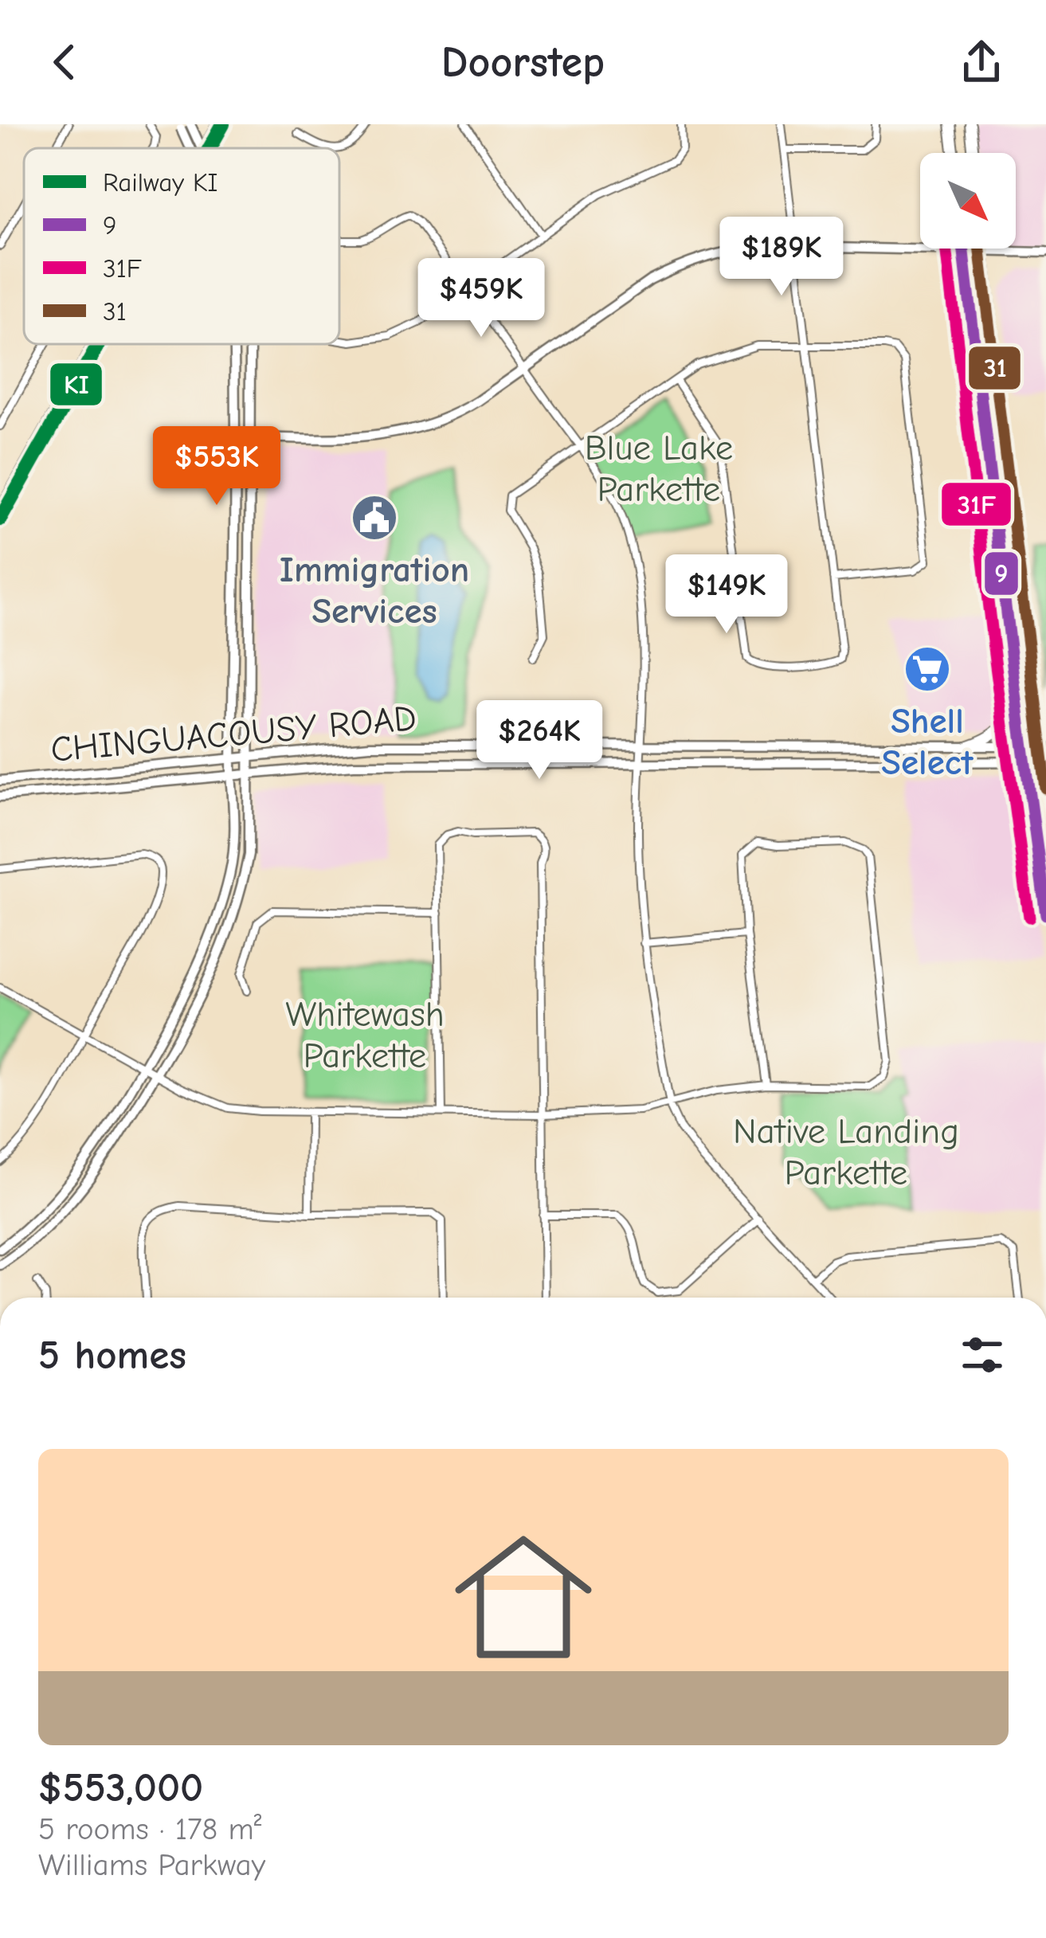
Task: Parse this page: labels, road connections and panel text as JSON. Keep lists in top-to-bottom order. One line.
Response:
{"streets":{"main road":["CHINGUACOUSY ROAD"]},"parks":["Blue Lake Parkette","Whitewash Parkette","Native Landing Parkette"],"places":{"public building":["Immigration Services"],"supermarket":["Shell Select"]},"lines":["rail line KI","transit line 9","transit line 31F","transit line 31"],"legend":["Railway KI","9","31F","31"],"north":"bottom right","page":{"header":"Doorstep","price":["$189K","$459K","$553K","$149K","$264K"],"heading":"5 homes","list":[{"name":"$553,000","note":"5 rooms · 178 m² · Williams Parkway"}]}}
